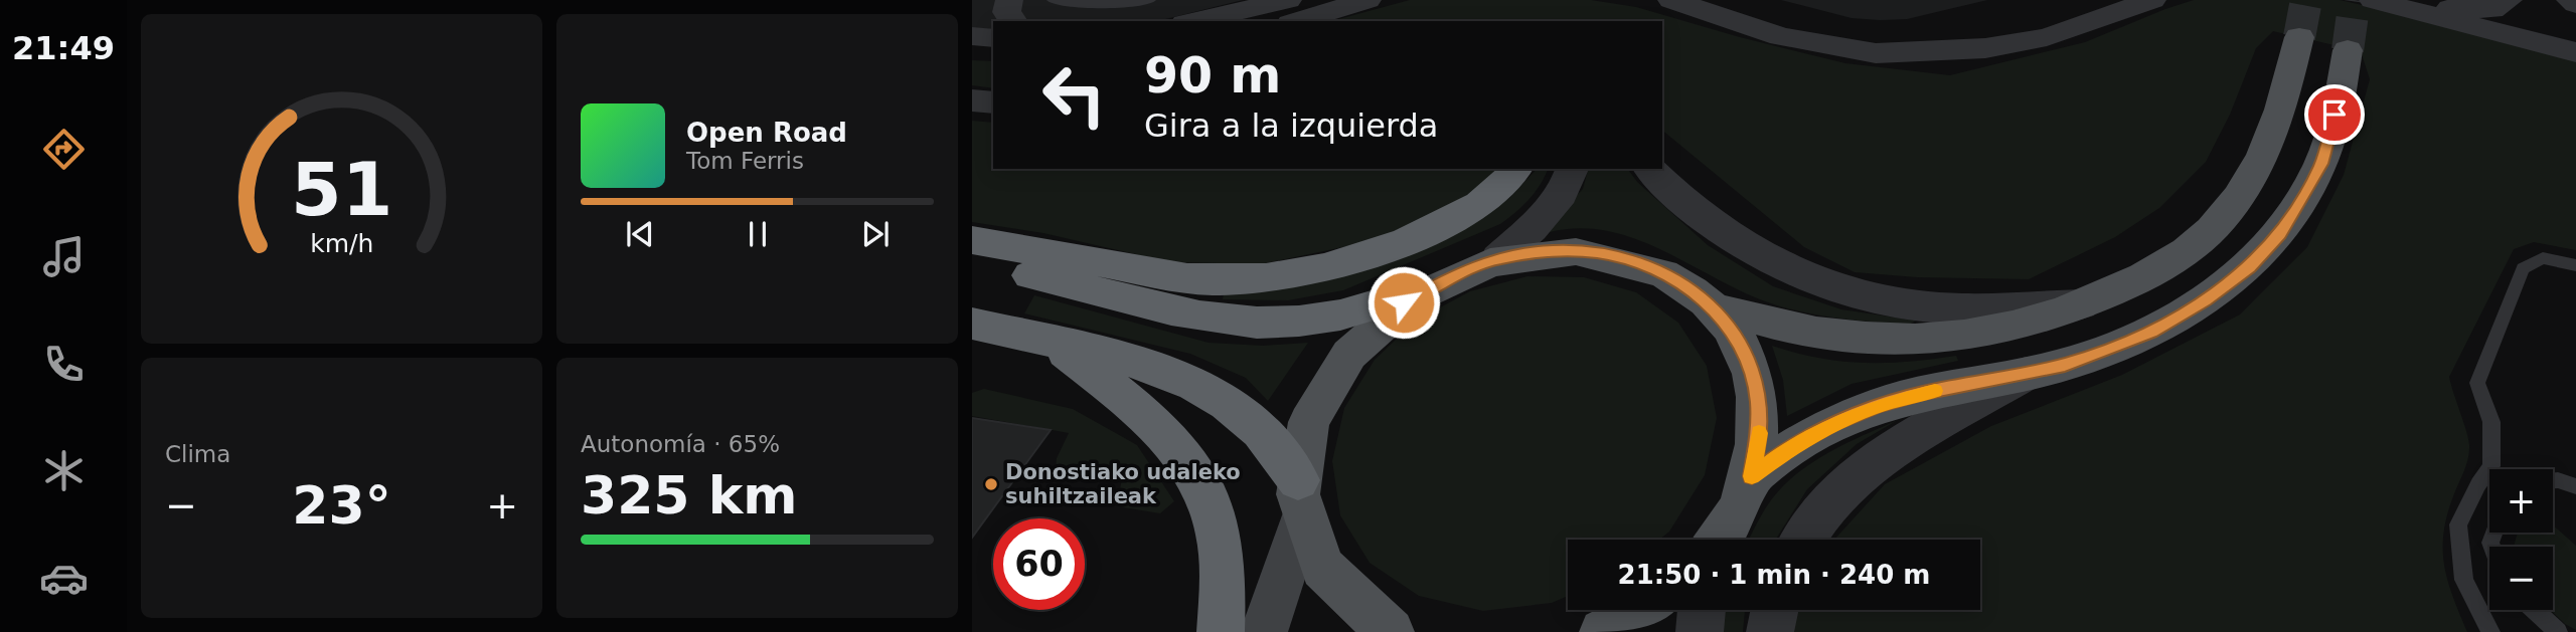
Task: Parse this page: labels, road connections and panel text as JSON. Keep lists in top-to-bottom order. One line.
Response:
{"places":["Donostiako udaleko suhiltzaileak"],"page":{"tabs":"21:49","turn":["90 m","Gira a la izquierda"],"song":["Open Road","Tom Ferris"],"tile":["Clima",["Autonomía · 65%","325 km"]],"map_buttons":["+","−"],"heat":["−","23°","+"],"limit":"60","trip":"21:50 · 1 min · 240 m","gauge":["51","km/h"]}}
